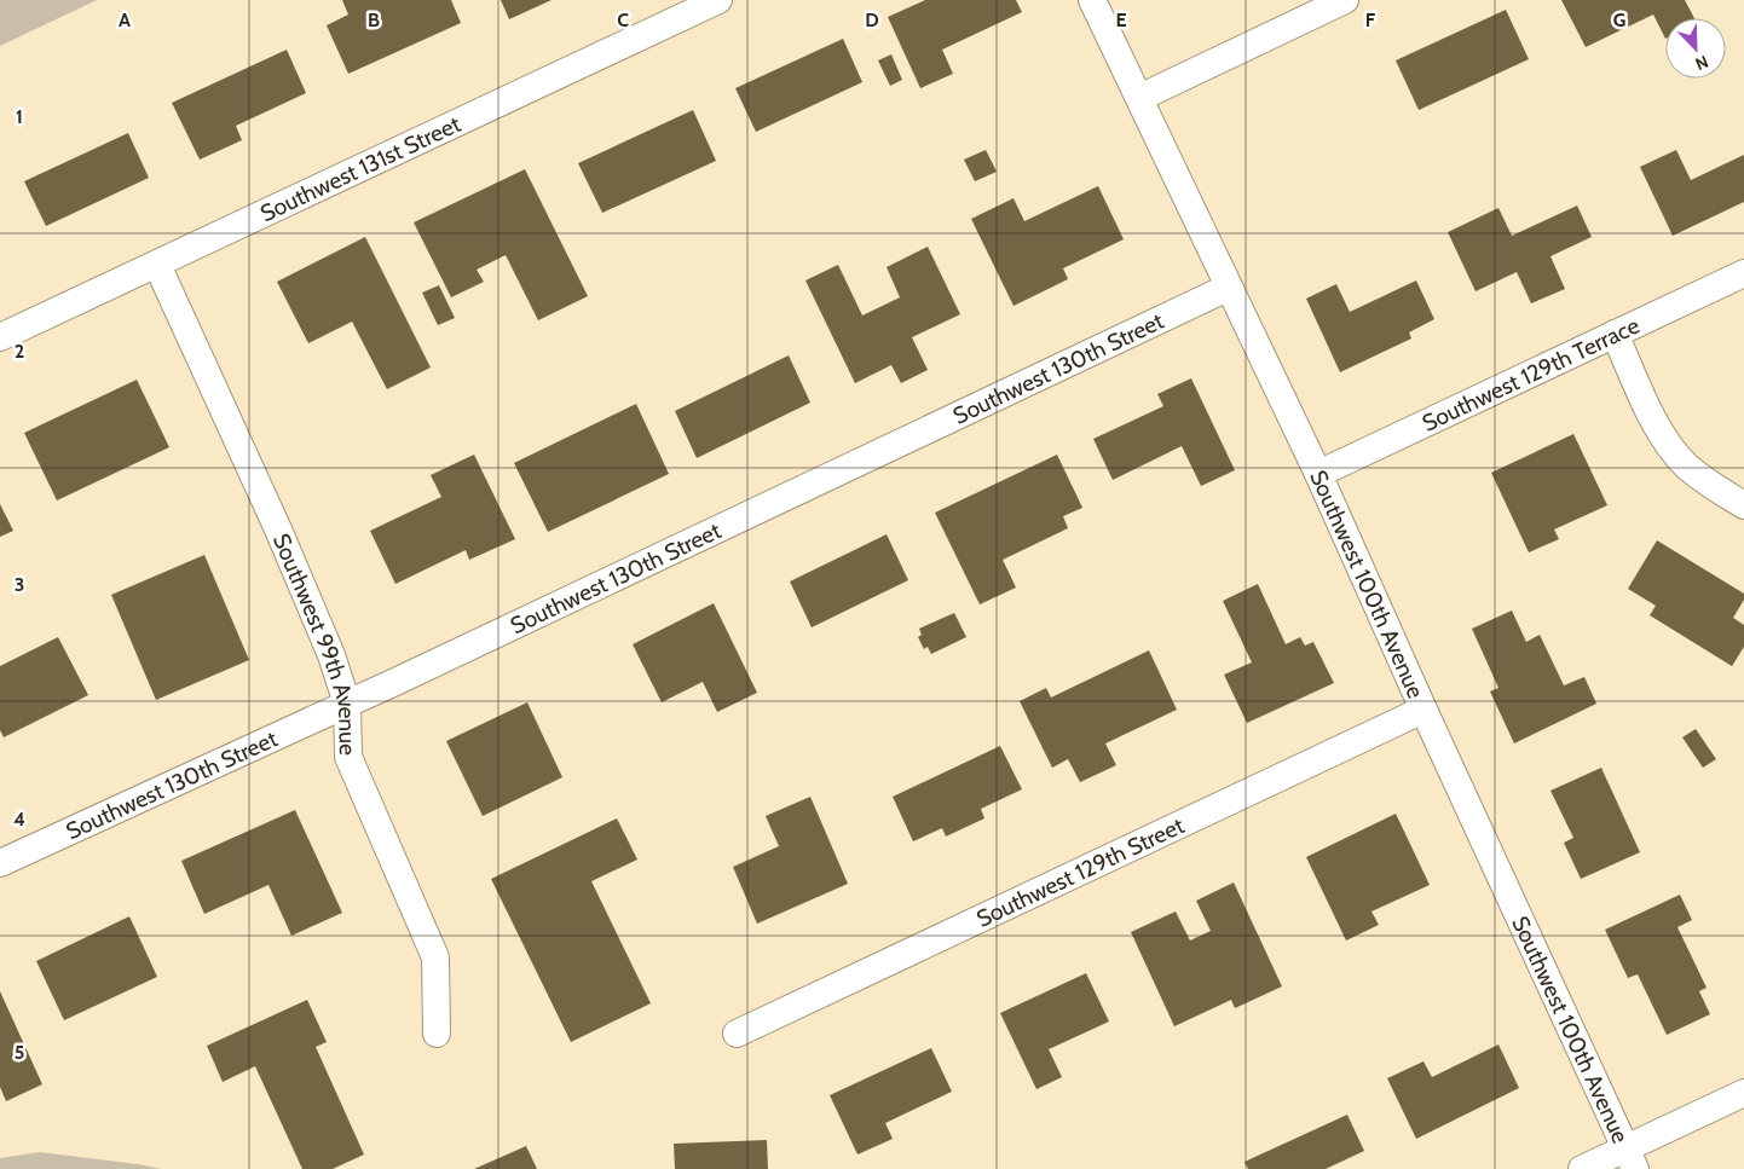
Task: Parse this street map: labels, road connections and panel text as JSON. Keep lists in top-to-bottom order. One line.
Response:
{"streets":{"street":["Southwest 131st Street","Southwest 130th Street","Southwest 129th Terrace","Southwest 100th Avenue","Southwest 99th Avenue","Southwest 129th Street"]},"crossings":[["Southwest 131st Street","Southwest 99th Avenue"],["Southwest 130th Street","Southwest 100th Avenue"],["Southwest 130th Street","Southwest 99th Avenue"],["Southwest 129th Terrace","Southwest 100th Avenue"],["Southwest 100th Avenue","Southwest 129th Street"]],"north":"bottom right","grid":{"columns":["A","B","C","D","E","F","G"],"rows":["1","2","3","4","5"]}}
